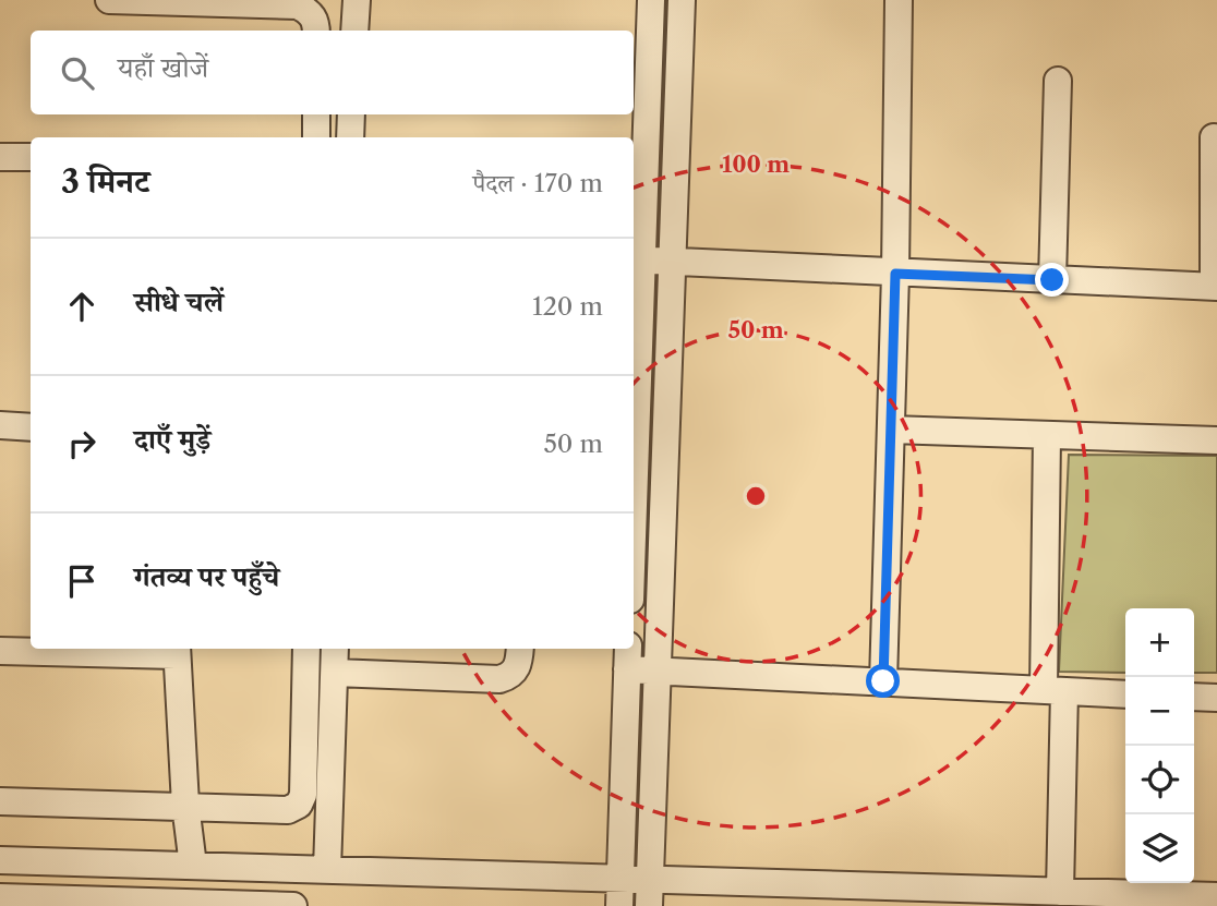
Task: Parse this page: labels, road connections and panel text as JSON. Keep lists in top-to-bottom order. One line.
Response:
{"page":{"search":"यहाँ खोजें","heading":["3 मिनट","पैदल · 170 m"],"list":[["सीधे चलें","120 m"],["दाएँ मुड़ें","50 m"],"गंतव्य पर पहुँचे"],"map_buttons":["+","−"]},"rings":["100 m","50 m"]}
